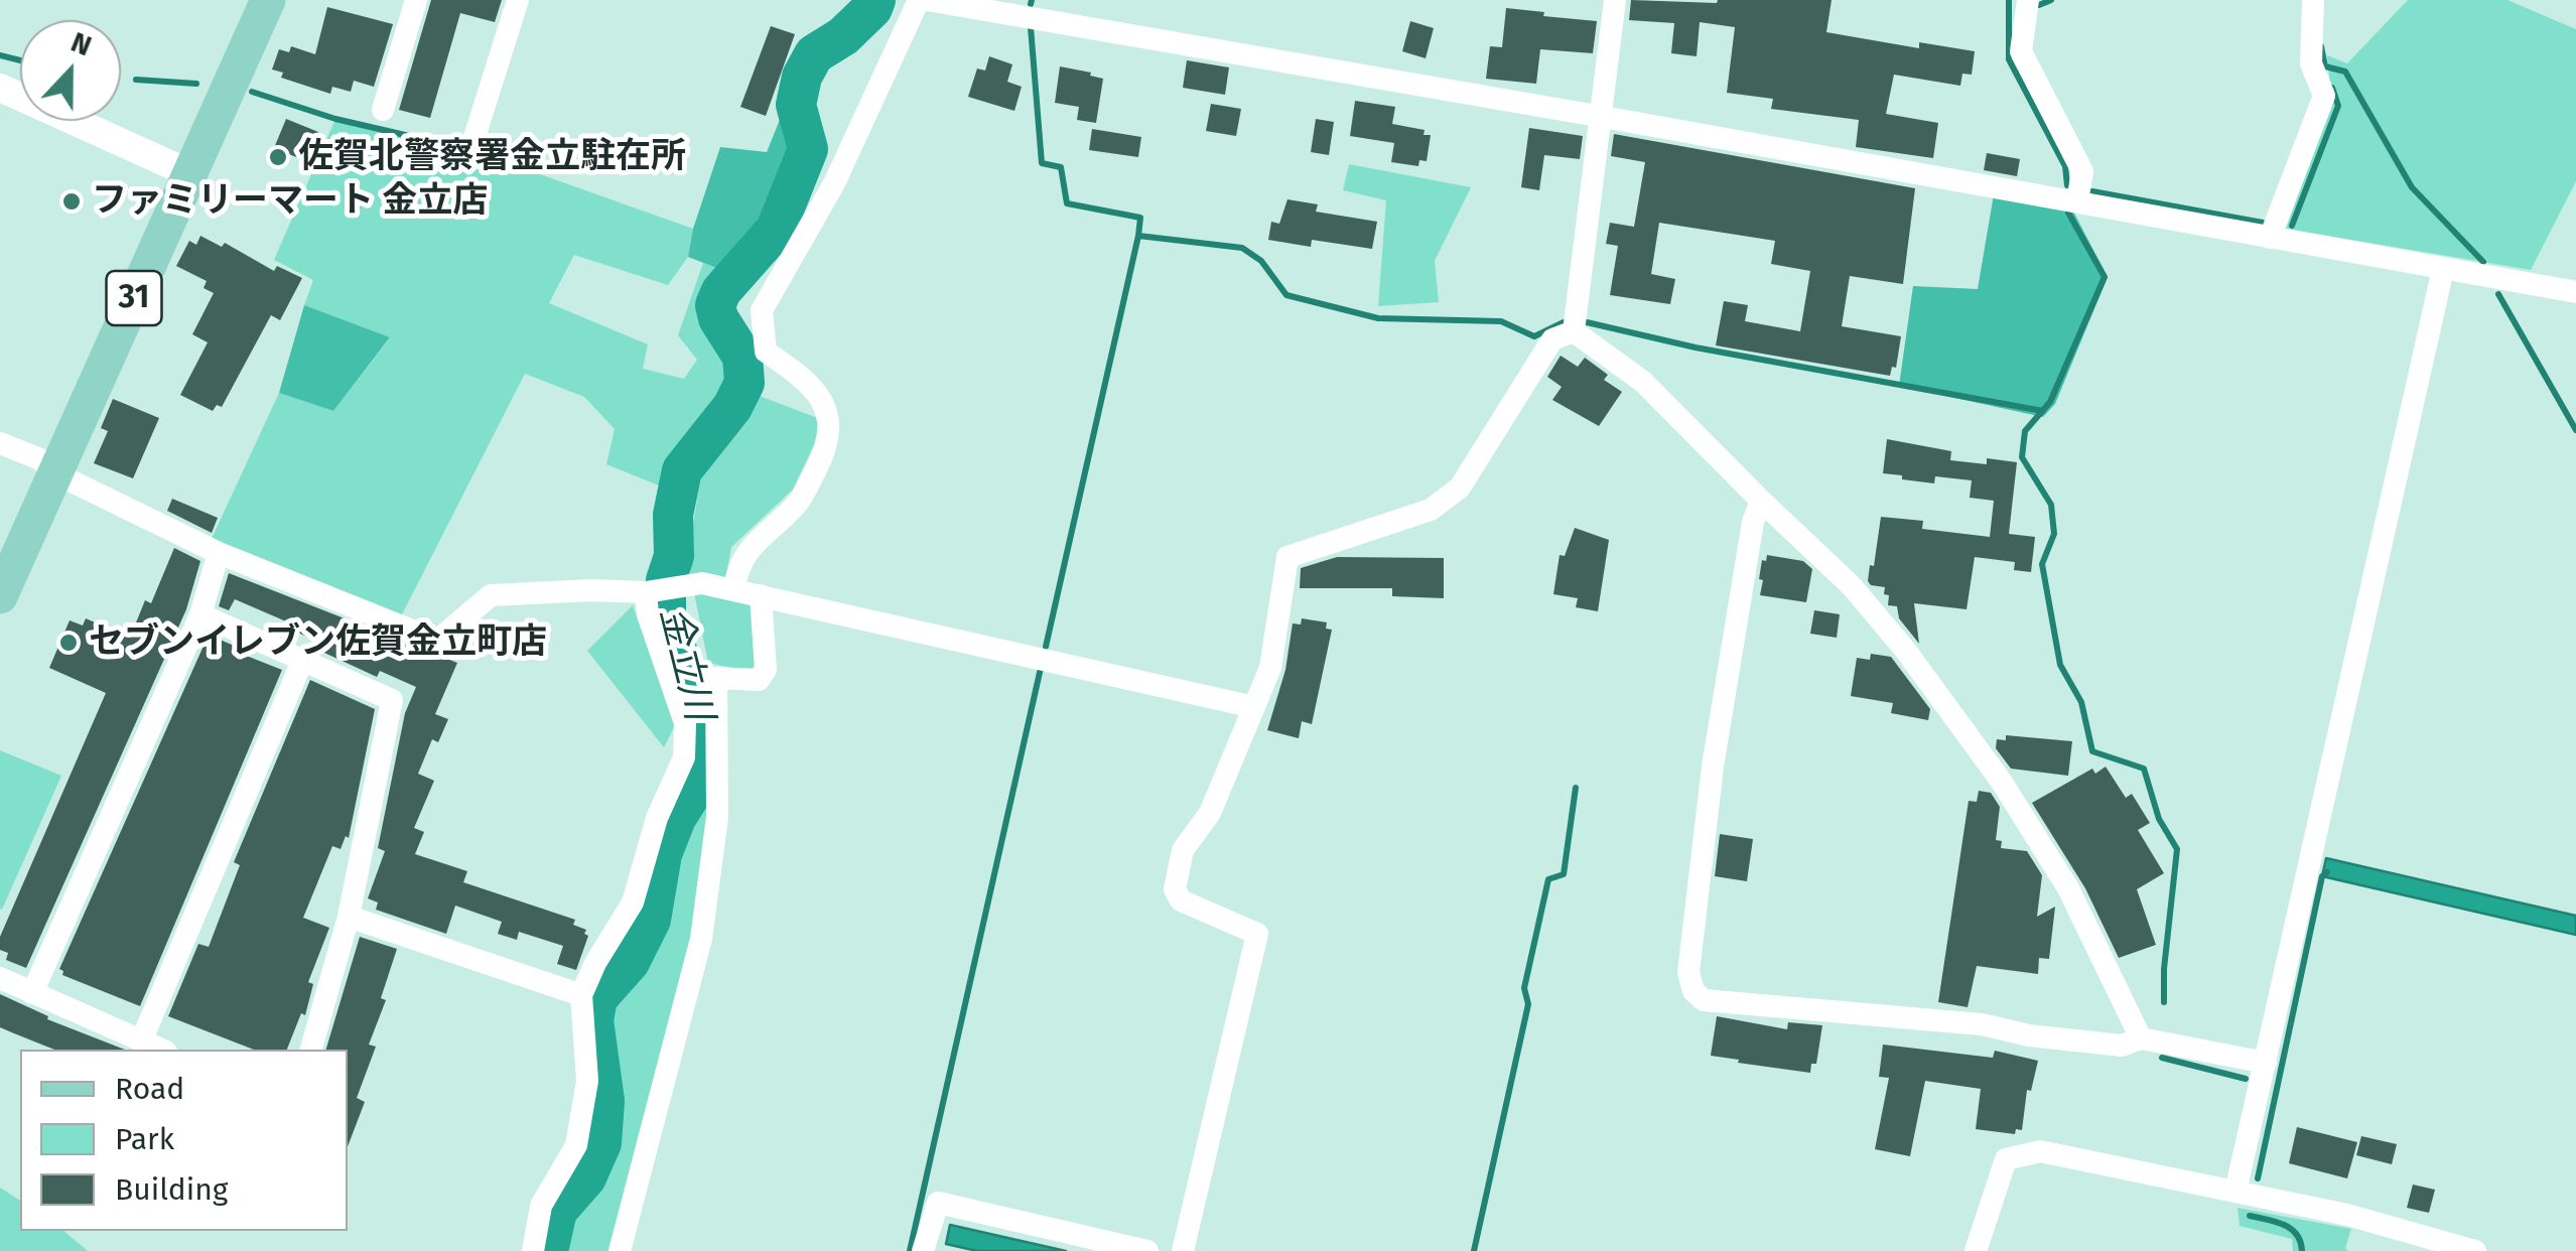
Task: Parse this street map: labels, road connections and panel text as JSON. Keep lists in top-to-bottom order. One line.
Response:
{"streets":{"main road":["31"]},"water":["金立川"],"places":["佐賀北警察署金立駐在所","ファミリーマート 金立店","セブンイレブン佐賀金立町店"],"legend":["Road","Park","Building"],"north":"top"}
